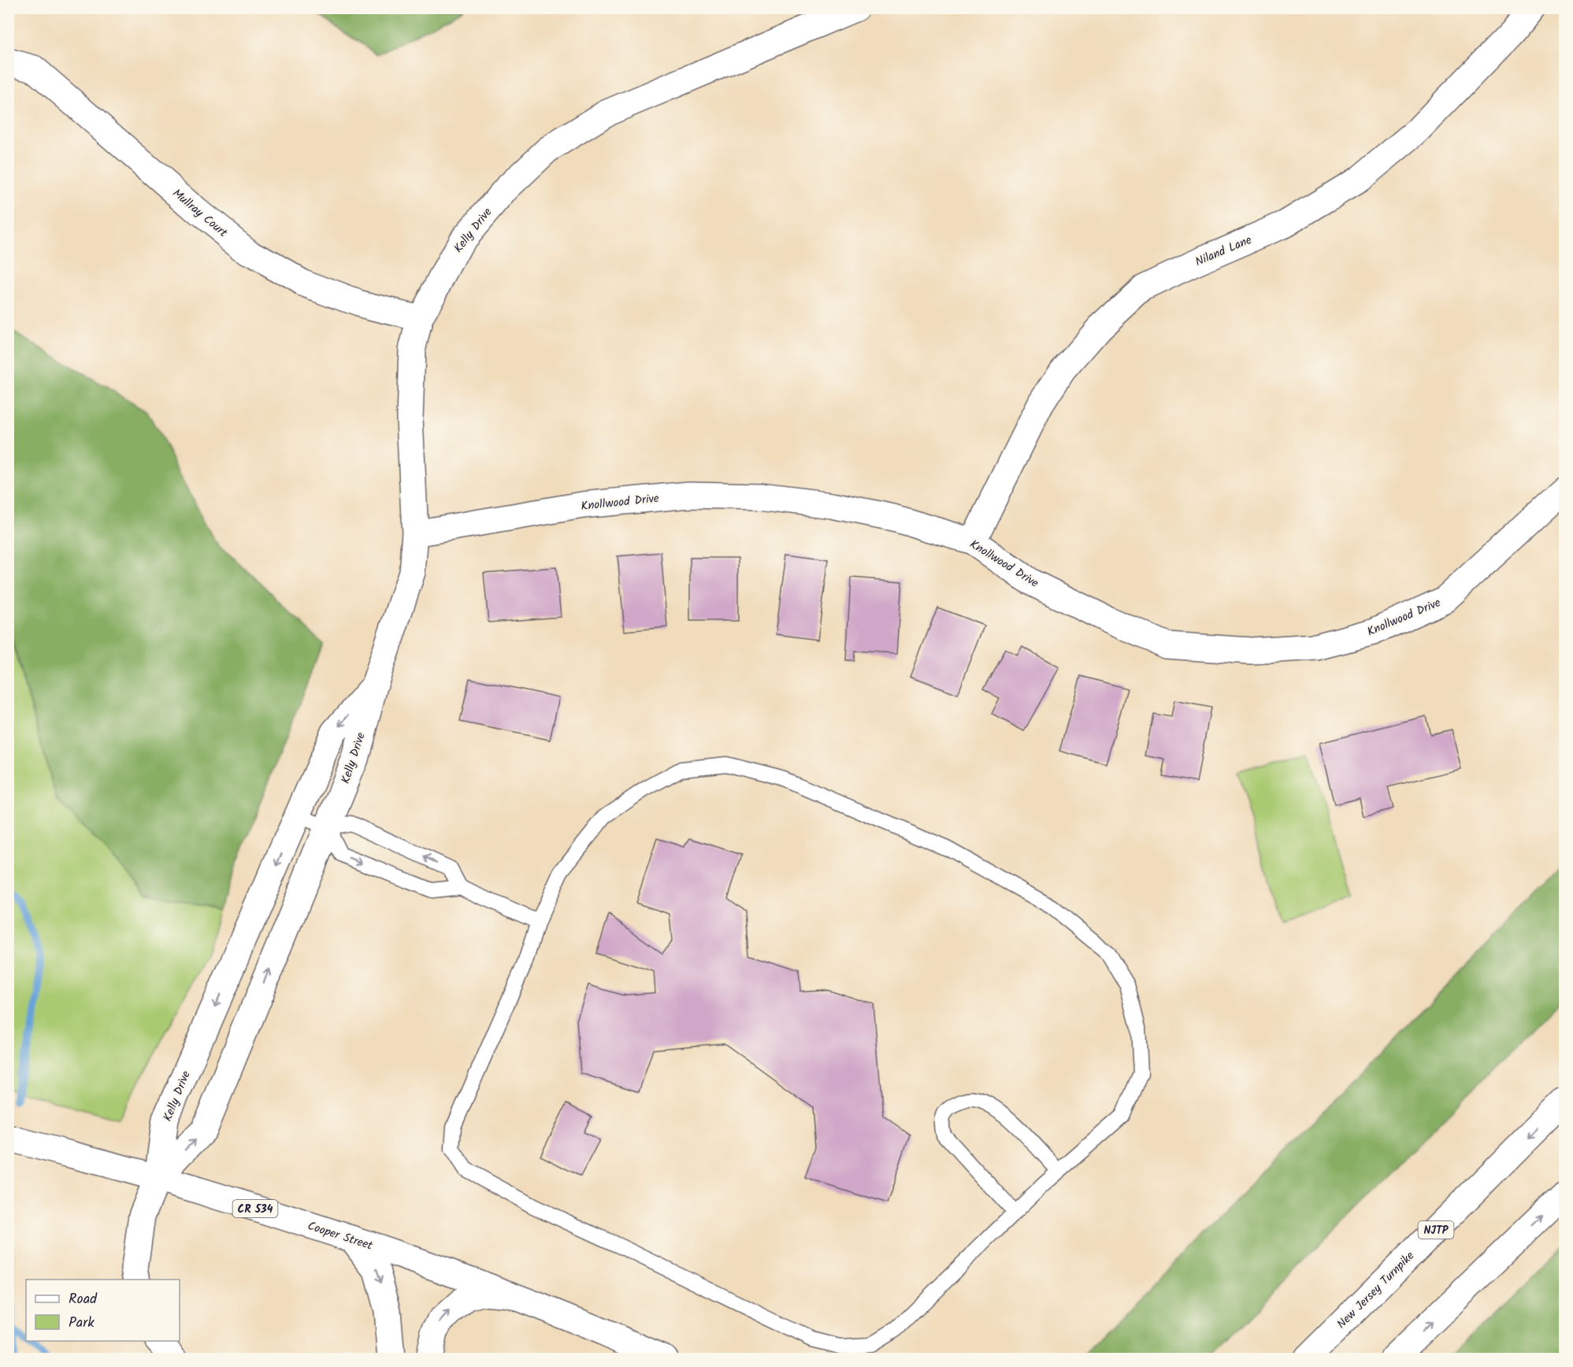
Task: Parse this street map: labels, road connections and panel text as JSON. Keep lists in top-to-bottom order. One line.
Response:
{"streets":{"main road":["Mullray Court","Kelly Drive","Niland Lane","Knollwood Drive","CR 534","NJTP","Cooper Street","New Jersey Turnpike"]},"crossings":[["Mullray Court","Kelly Drive"],["Kelly Drive","Knollwood Drive"],["Kelly Drive","Cooper Street"],["Niland Lane","Knollwood Drive"]],"legend":["Road","Park"]}
